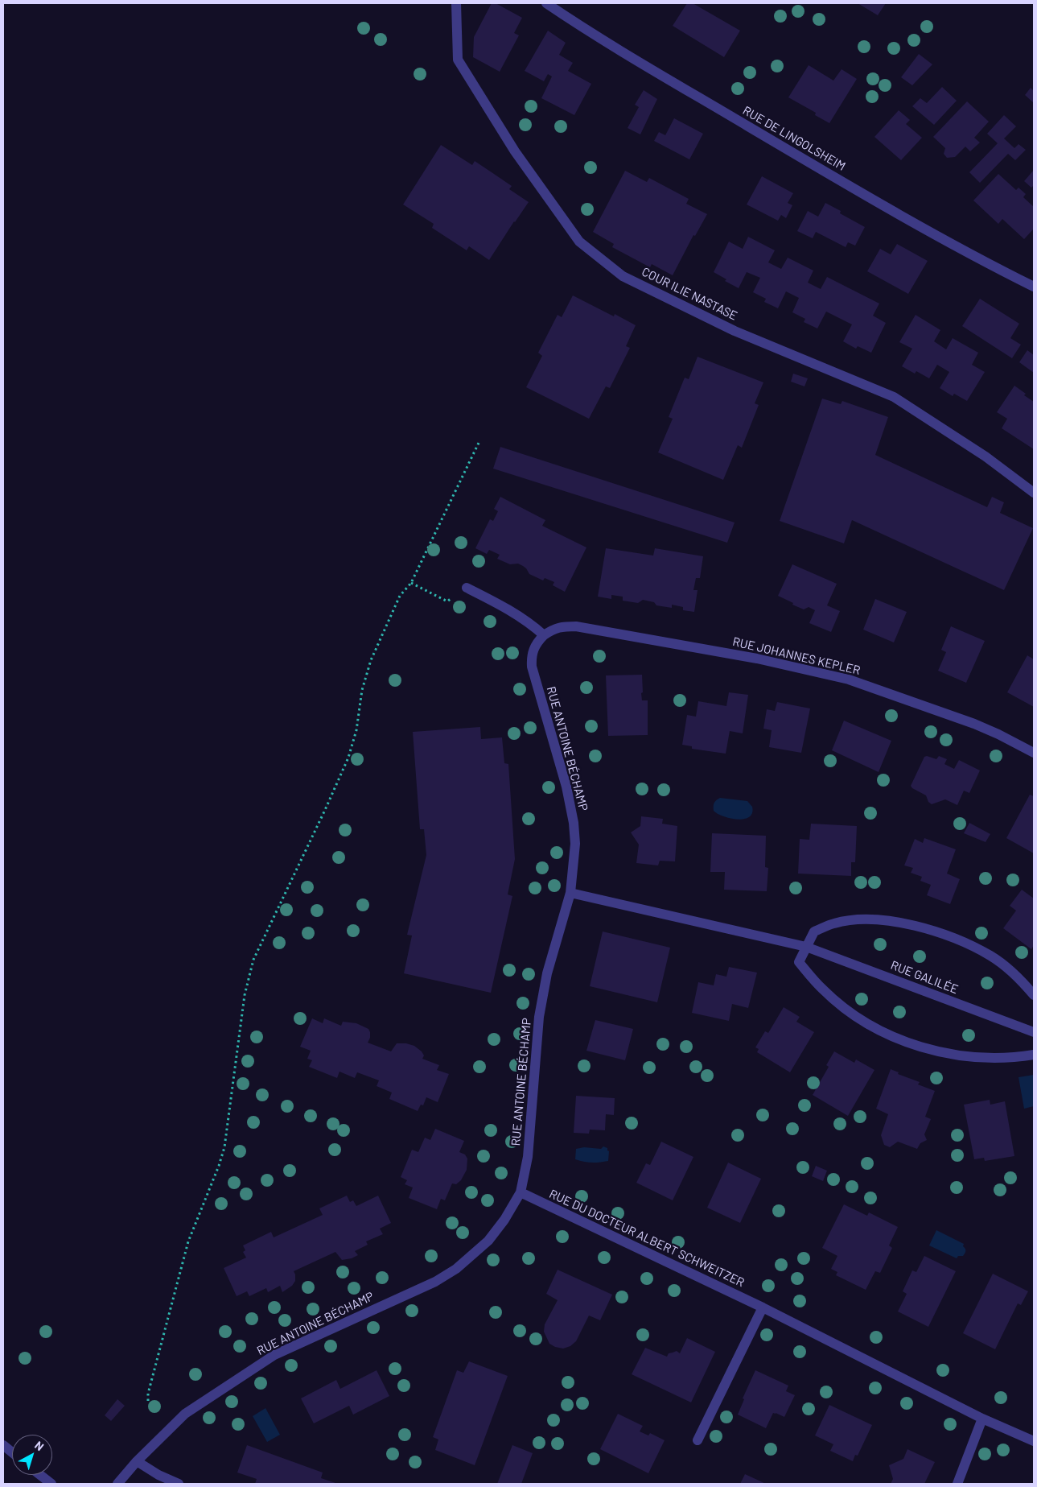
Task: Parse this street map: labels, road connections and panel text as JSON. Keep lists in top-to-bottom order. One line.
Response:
{"streets":{"street":["RUE DE LINGOLSHEIM","COUR ILIE NASTASE","RUE JOHANNES KEPLER","RUE ANTOINE BÉCHAMP","RUE GALILÉE","RUE DU DOCTEUR ALBERT SCHWEITZER"]},"crossings":[["RUE JOHANNES KEPLER","RUE ANTOINE BÉCHAMP"],["RUE ANTOINE BÉCHAMP","RUE GALILÉE"],["RUE ANTOINE BÉCHAMP","RUE DU DOCTEUR ALBERT SCHWEITZER"]],"north":"top right"}
